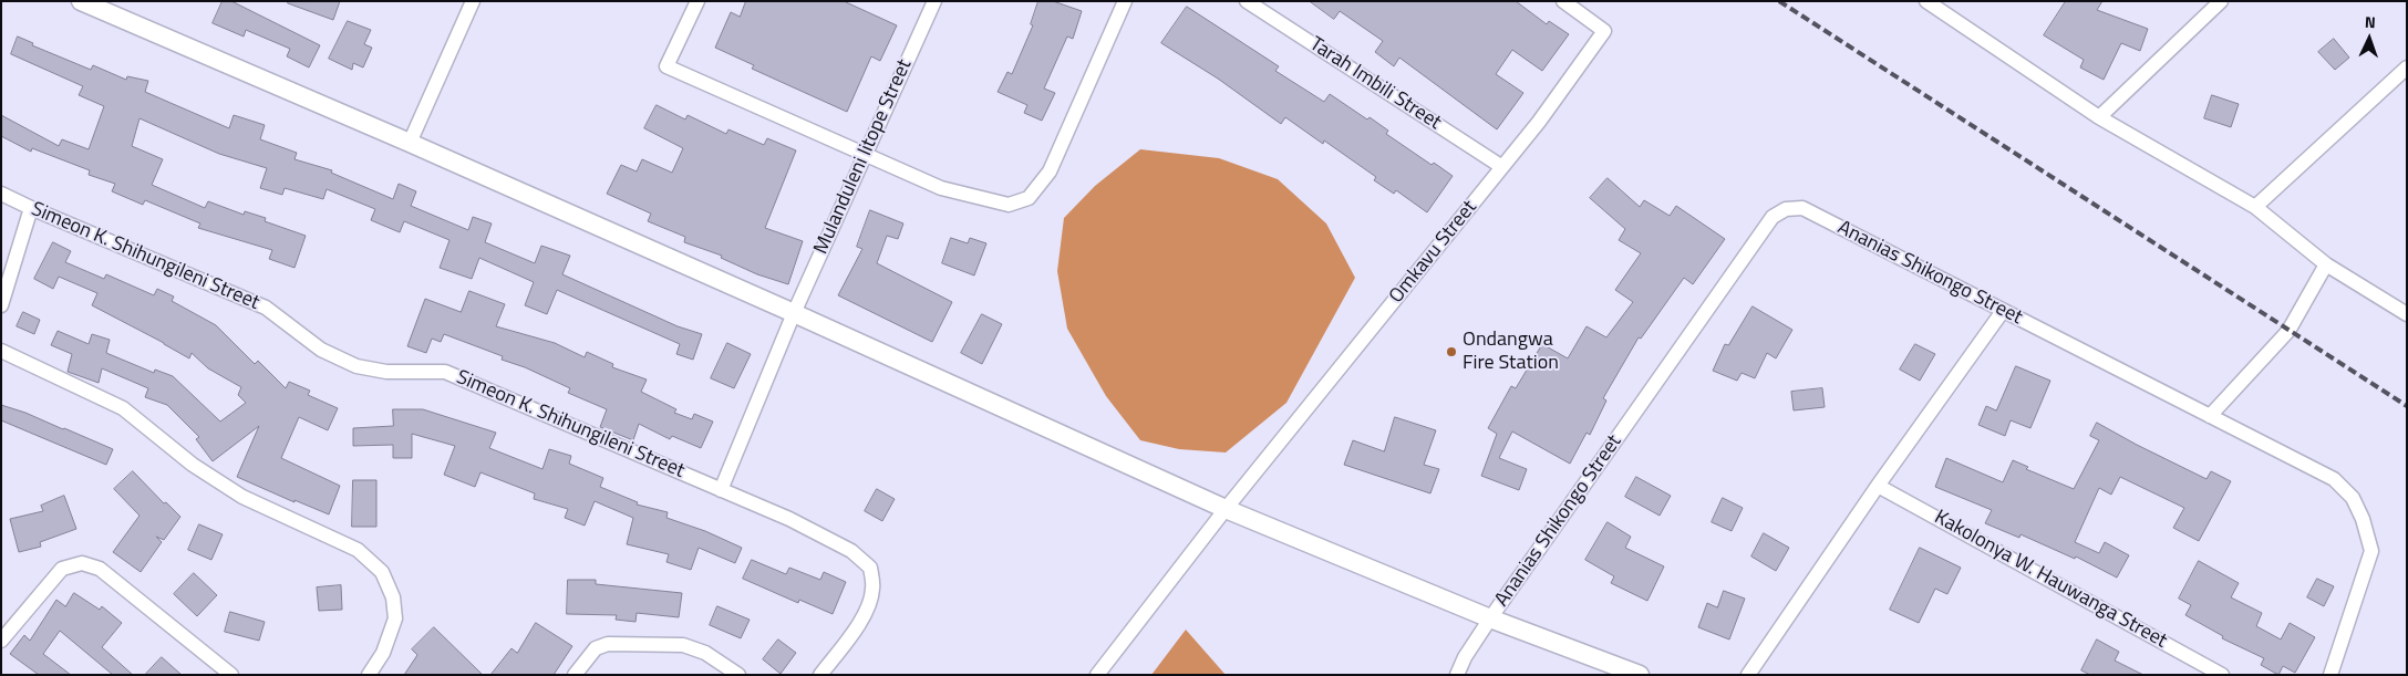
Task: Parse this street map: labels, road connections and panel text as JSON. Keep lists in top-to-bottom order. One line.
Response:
{"streets":{"street":["Tarah Imbili Street","Mulanduleni Iitope Street","Omkavu Street","Simeon K. Shihungileni Street","Ananias Shikongo Street","Kakolonya W. Hauwanga Street"]},"crossings":[["Tarah Imbili Street","Omkavu Street"],["Mulanduleni Iitope Street","Simeon K. Shihungileni Street"]],"places":["Ondangwa Fire Station"],"north":"top"}
